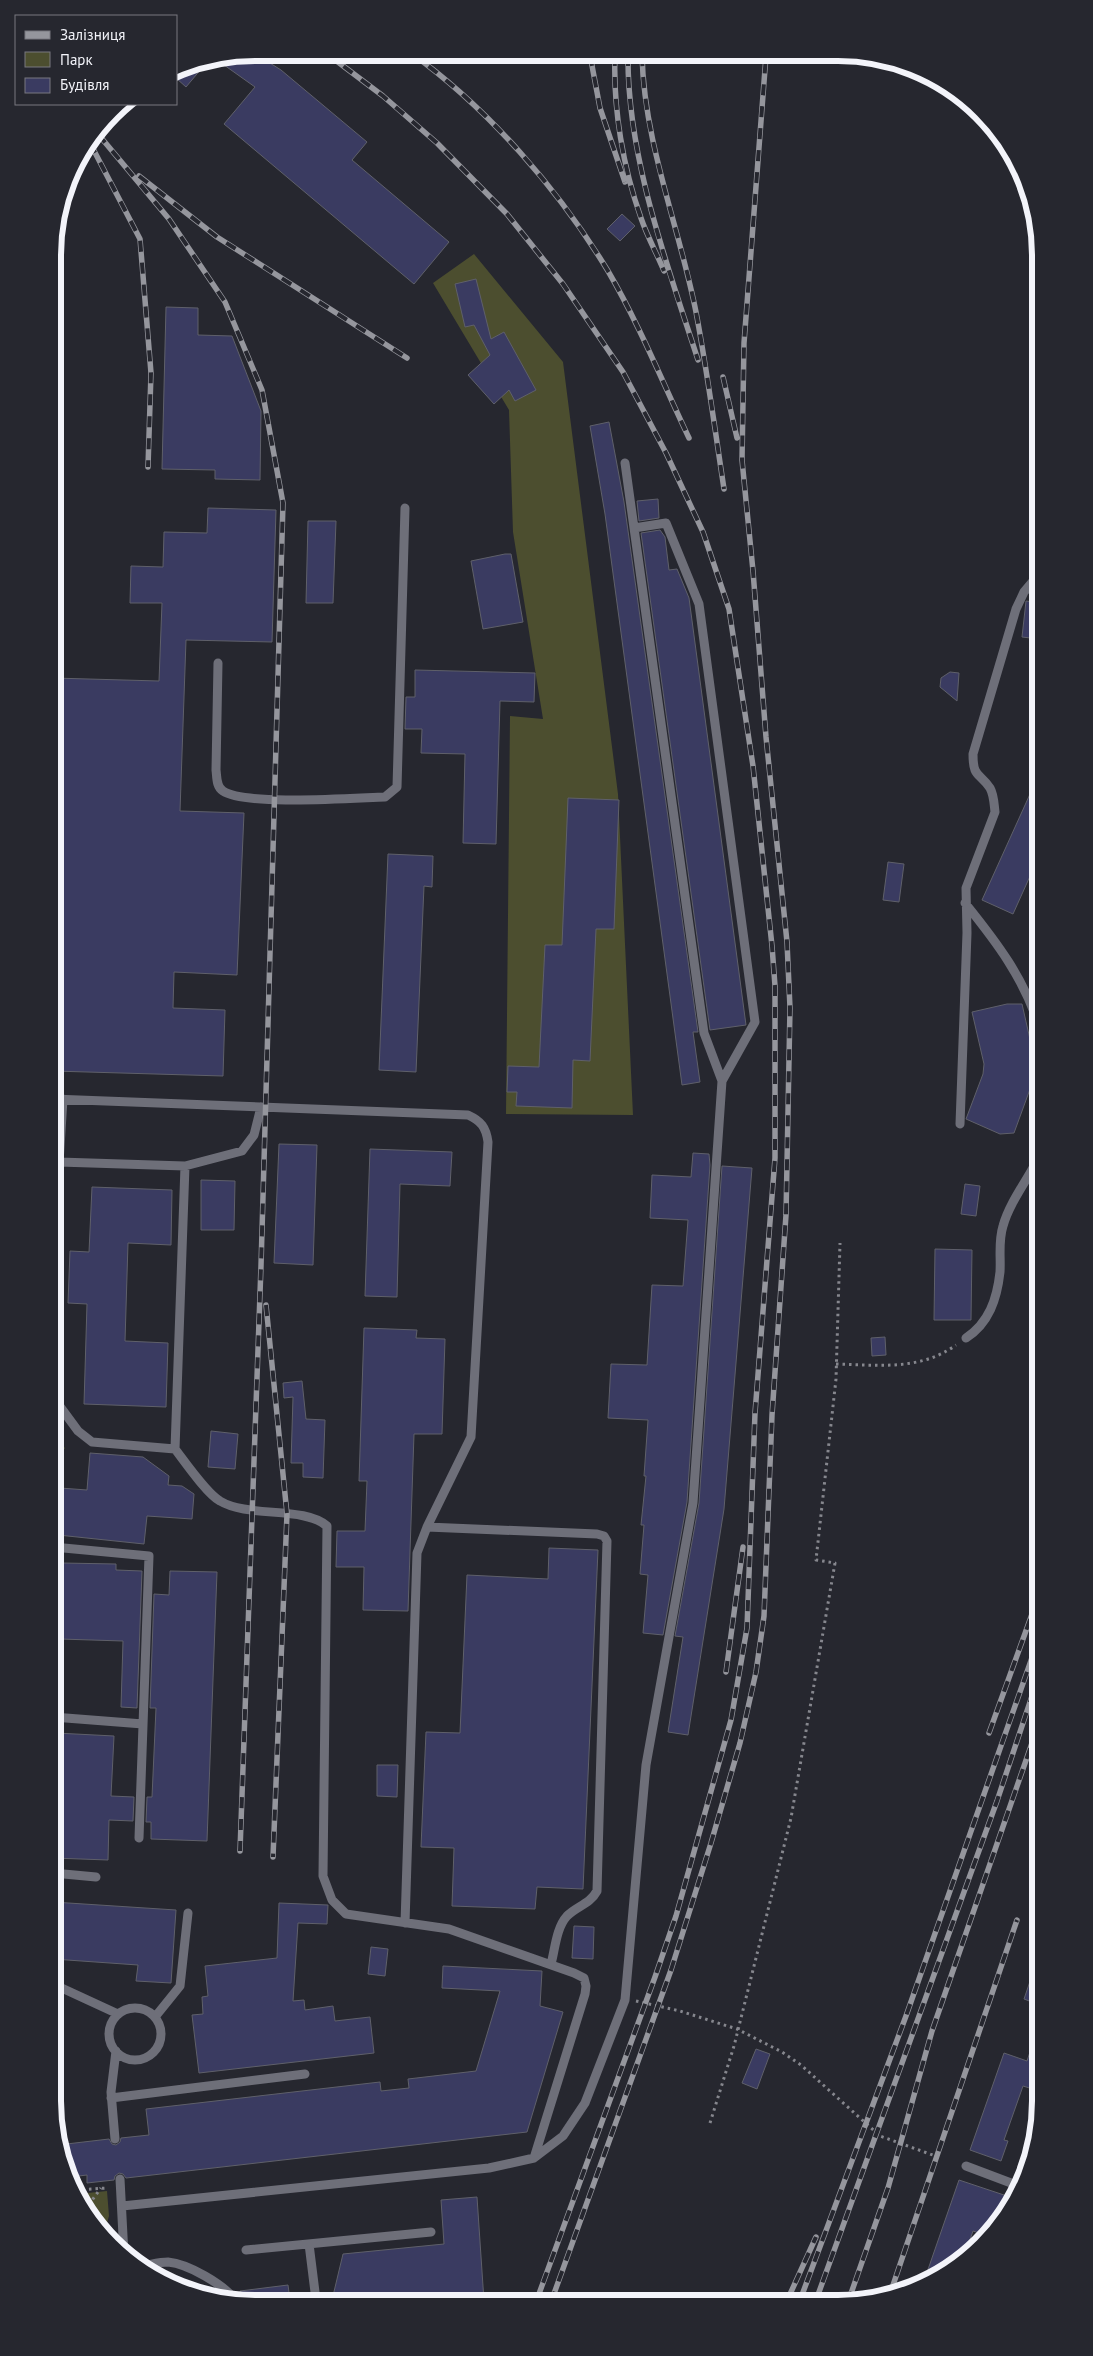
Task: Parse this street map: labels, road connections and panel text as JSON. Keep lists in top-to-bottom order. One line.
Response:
{"legend":["Залізниця","Парк","Будівля"]}
